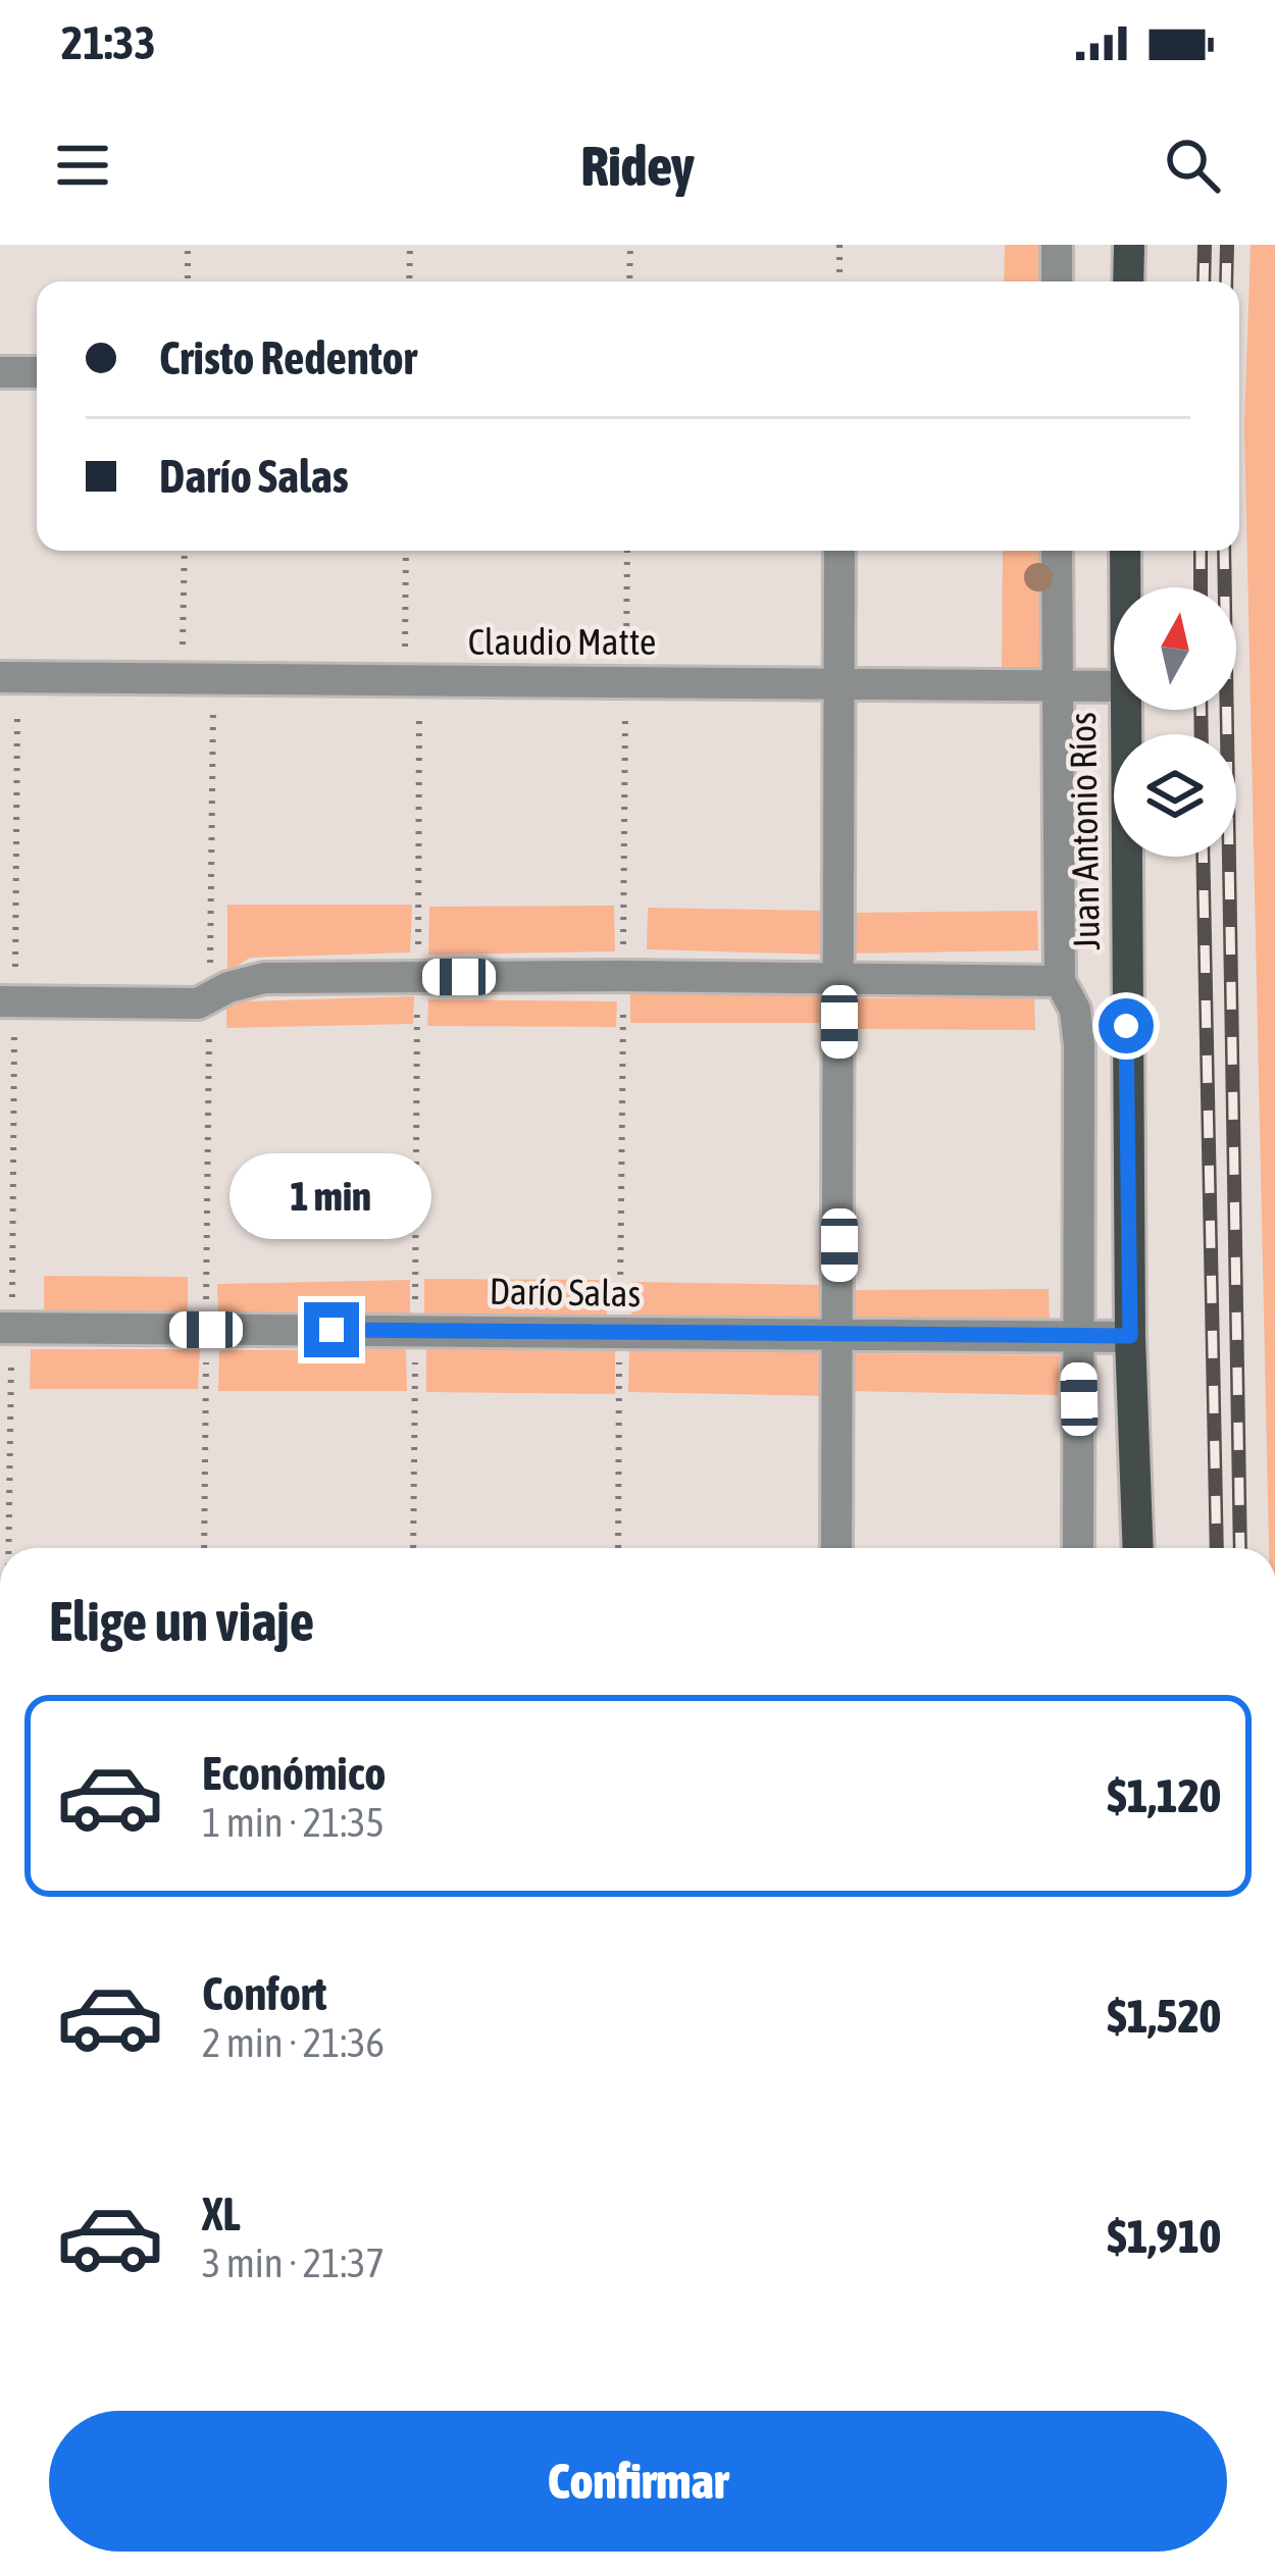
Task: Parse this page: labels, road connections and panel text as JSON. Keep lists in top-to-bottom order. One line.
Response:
{"streets":{"main road":["Juan Antonio Ríos"],"street":["Claudio Matte","Darío Salas"]},"crossings":[["Juan Antonio Ríos","Darío Salas"]],"north":"top","page":{"status":"21:33","header":"Ridey","banner":["Cristo Redentor","Darío Salas"],"bubble":"1 min","heading":"Elige un viaje","list":[{"name":"Económico","note":"1 min · 21:35","value":"$1,120"},{"name":"Confort","note":"2 min · 21:36","value":"$1,520"},{"name":"XL","note":"3 min · 21:37","value":"$1,910"}],"buttons":"Confirmar"}}
